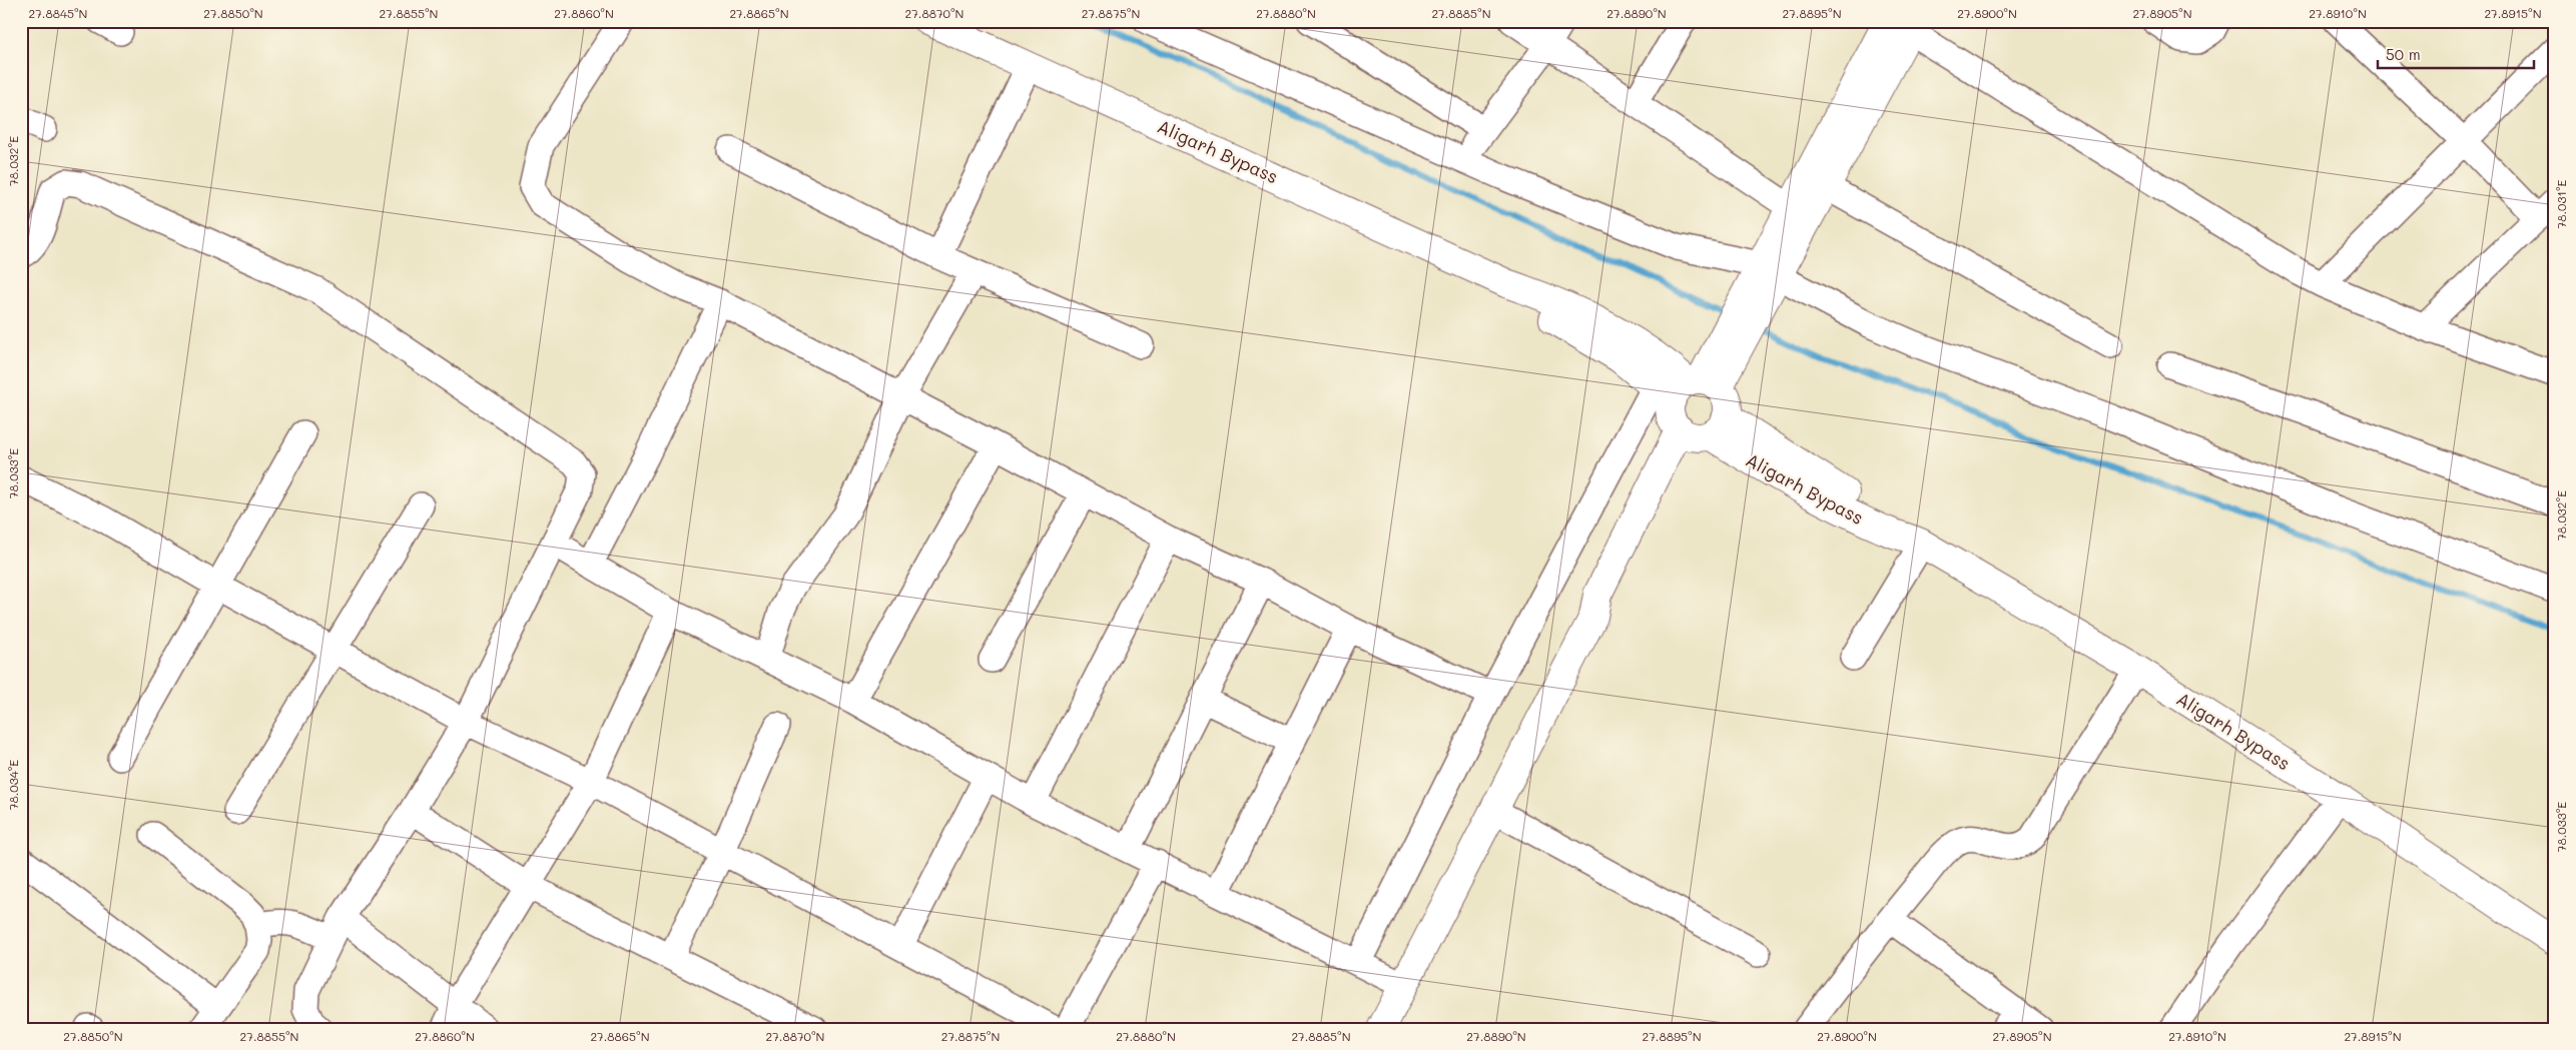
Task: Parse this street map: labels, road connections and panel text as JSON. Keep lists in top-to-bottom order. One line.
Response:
{"streets":{"main road":["Aligarh Bypass"]},"scale_bar":"50 m","coordinates":["27.8845°N","27.8850°N","27.8855°N","27.8860°N","27.8865°N","27.8870°N","27.8875°N","27.8880°N","27.8885°N","27.8890°N","27.8895°N","27.8900°N","27.8905°N","27.8910°N","27.8915°N","78.032°E","78.031°E","78.033°E","78.034°E"]}
